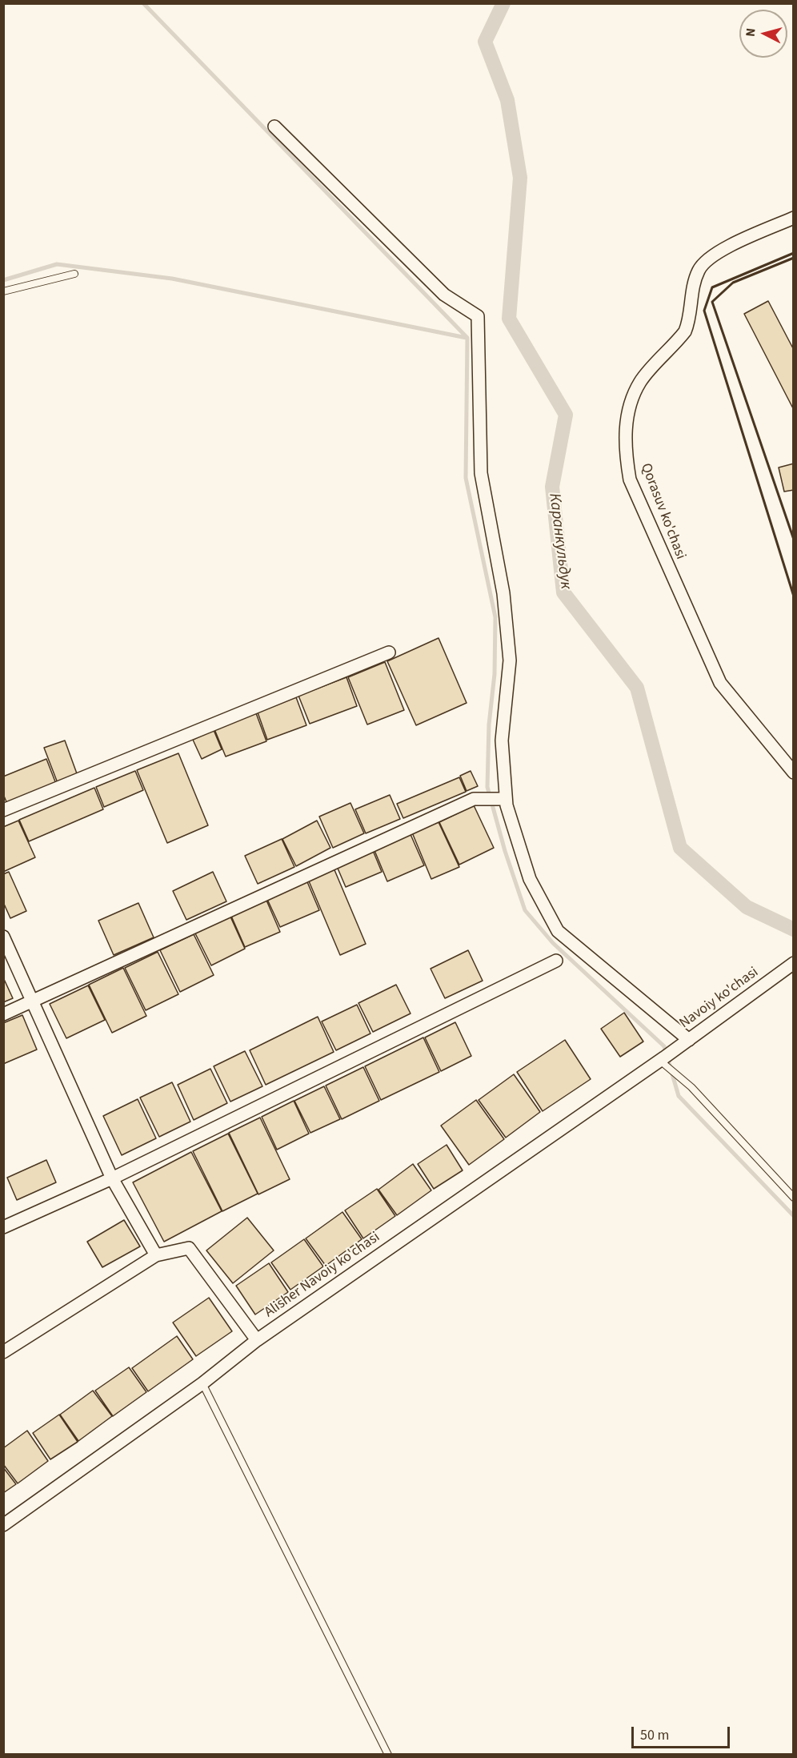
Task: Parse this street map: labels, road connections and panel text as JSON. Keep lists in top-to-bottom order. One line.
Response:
{"streets":{"street":["Qorasuv ko'chasi","Navoiy ko'chasi","Alisher Navoiy ko'chasi"]},"crossings":[["Navoiy ko'chasi","Alisher Navoiy ko'chasi"]],"water":["Каранкульдук"],"scale_bar":"50 m","north":"left"}
